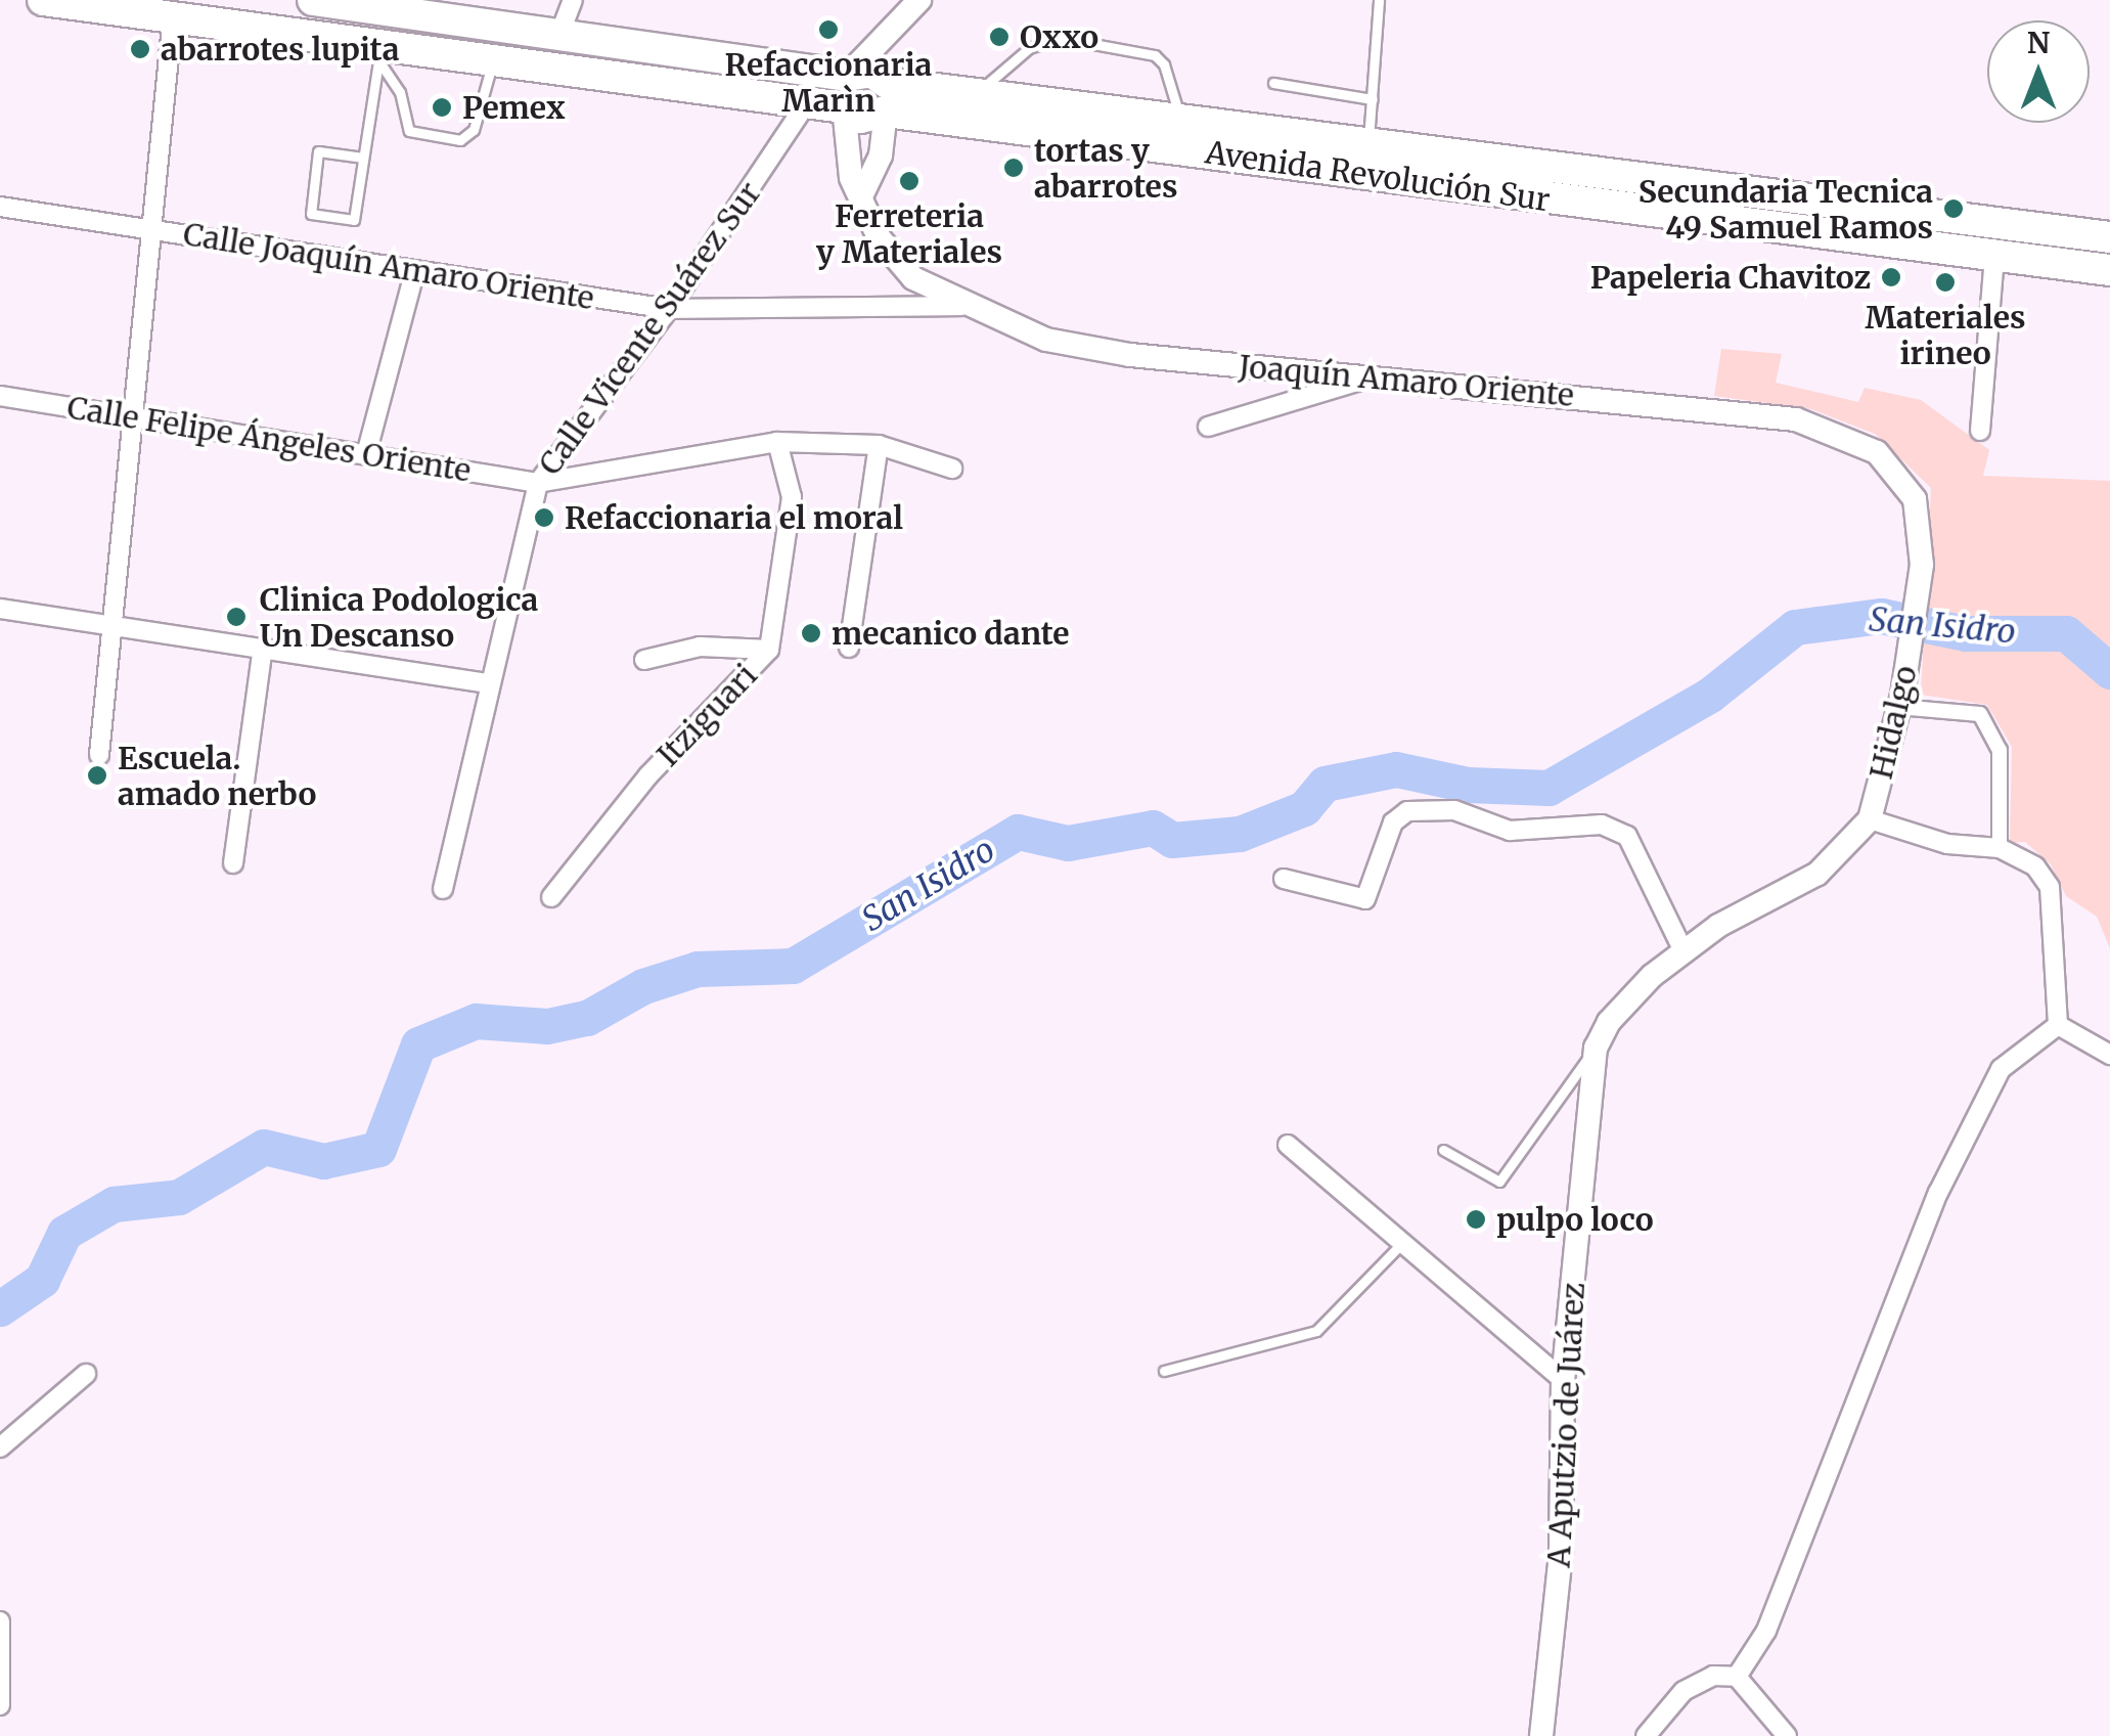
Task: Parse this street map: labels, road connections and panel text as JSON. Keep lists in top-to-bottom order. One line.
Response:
{"streets":{"main road":["Avenida Revolución Sur"],"street":["Calle Joaquín Amaro Oriente","Calle Vicente Suárez Sur","Joaquín Amaro Oriente","Calle Felipe Ángeles Oriente","Itziguari","Hidalgo","A Aputzio de Juárez"]},"crossings":[["Avenida Revolución Sur","Calle Vicente Suárez Sur"],["Avenida Revolución Sur","Joaquín Amaro Oriente"],["Calle Joaquín Amaro Oriente","Calle Vicente Suárez Sur"],["Calle Joaquín Amaro Oriente","Joaquín Amaro Oriente"],["Calle Vicente Suárez Sur","Calle Felipe Ángeles Oriente"],["Joaquín Amaro Oriente","Hidalgo"],["Calle Felipe Ángeles Oriente","Itziguari"],["Hidalgo","A Aputzio de Juárez"]],"water":["San Isidro"],"places":["Refaccionaria Marìn","Oxxo","abarrotes lupita","Pemex","tortas y abarrotes","Ferreteria y Materiales","Secundaria Tecnica 49 Samuel Ramos","Papeleria Chavitoz","Materiales irineo","Refaccionaria el moral","Clinica Podologica Un Descanso","mecanico dante","Escuela. amado nerbo","pulpo loco"],"north":"top"}
